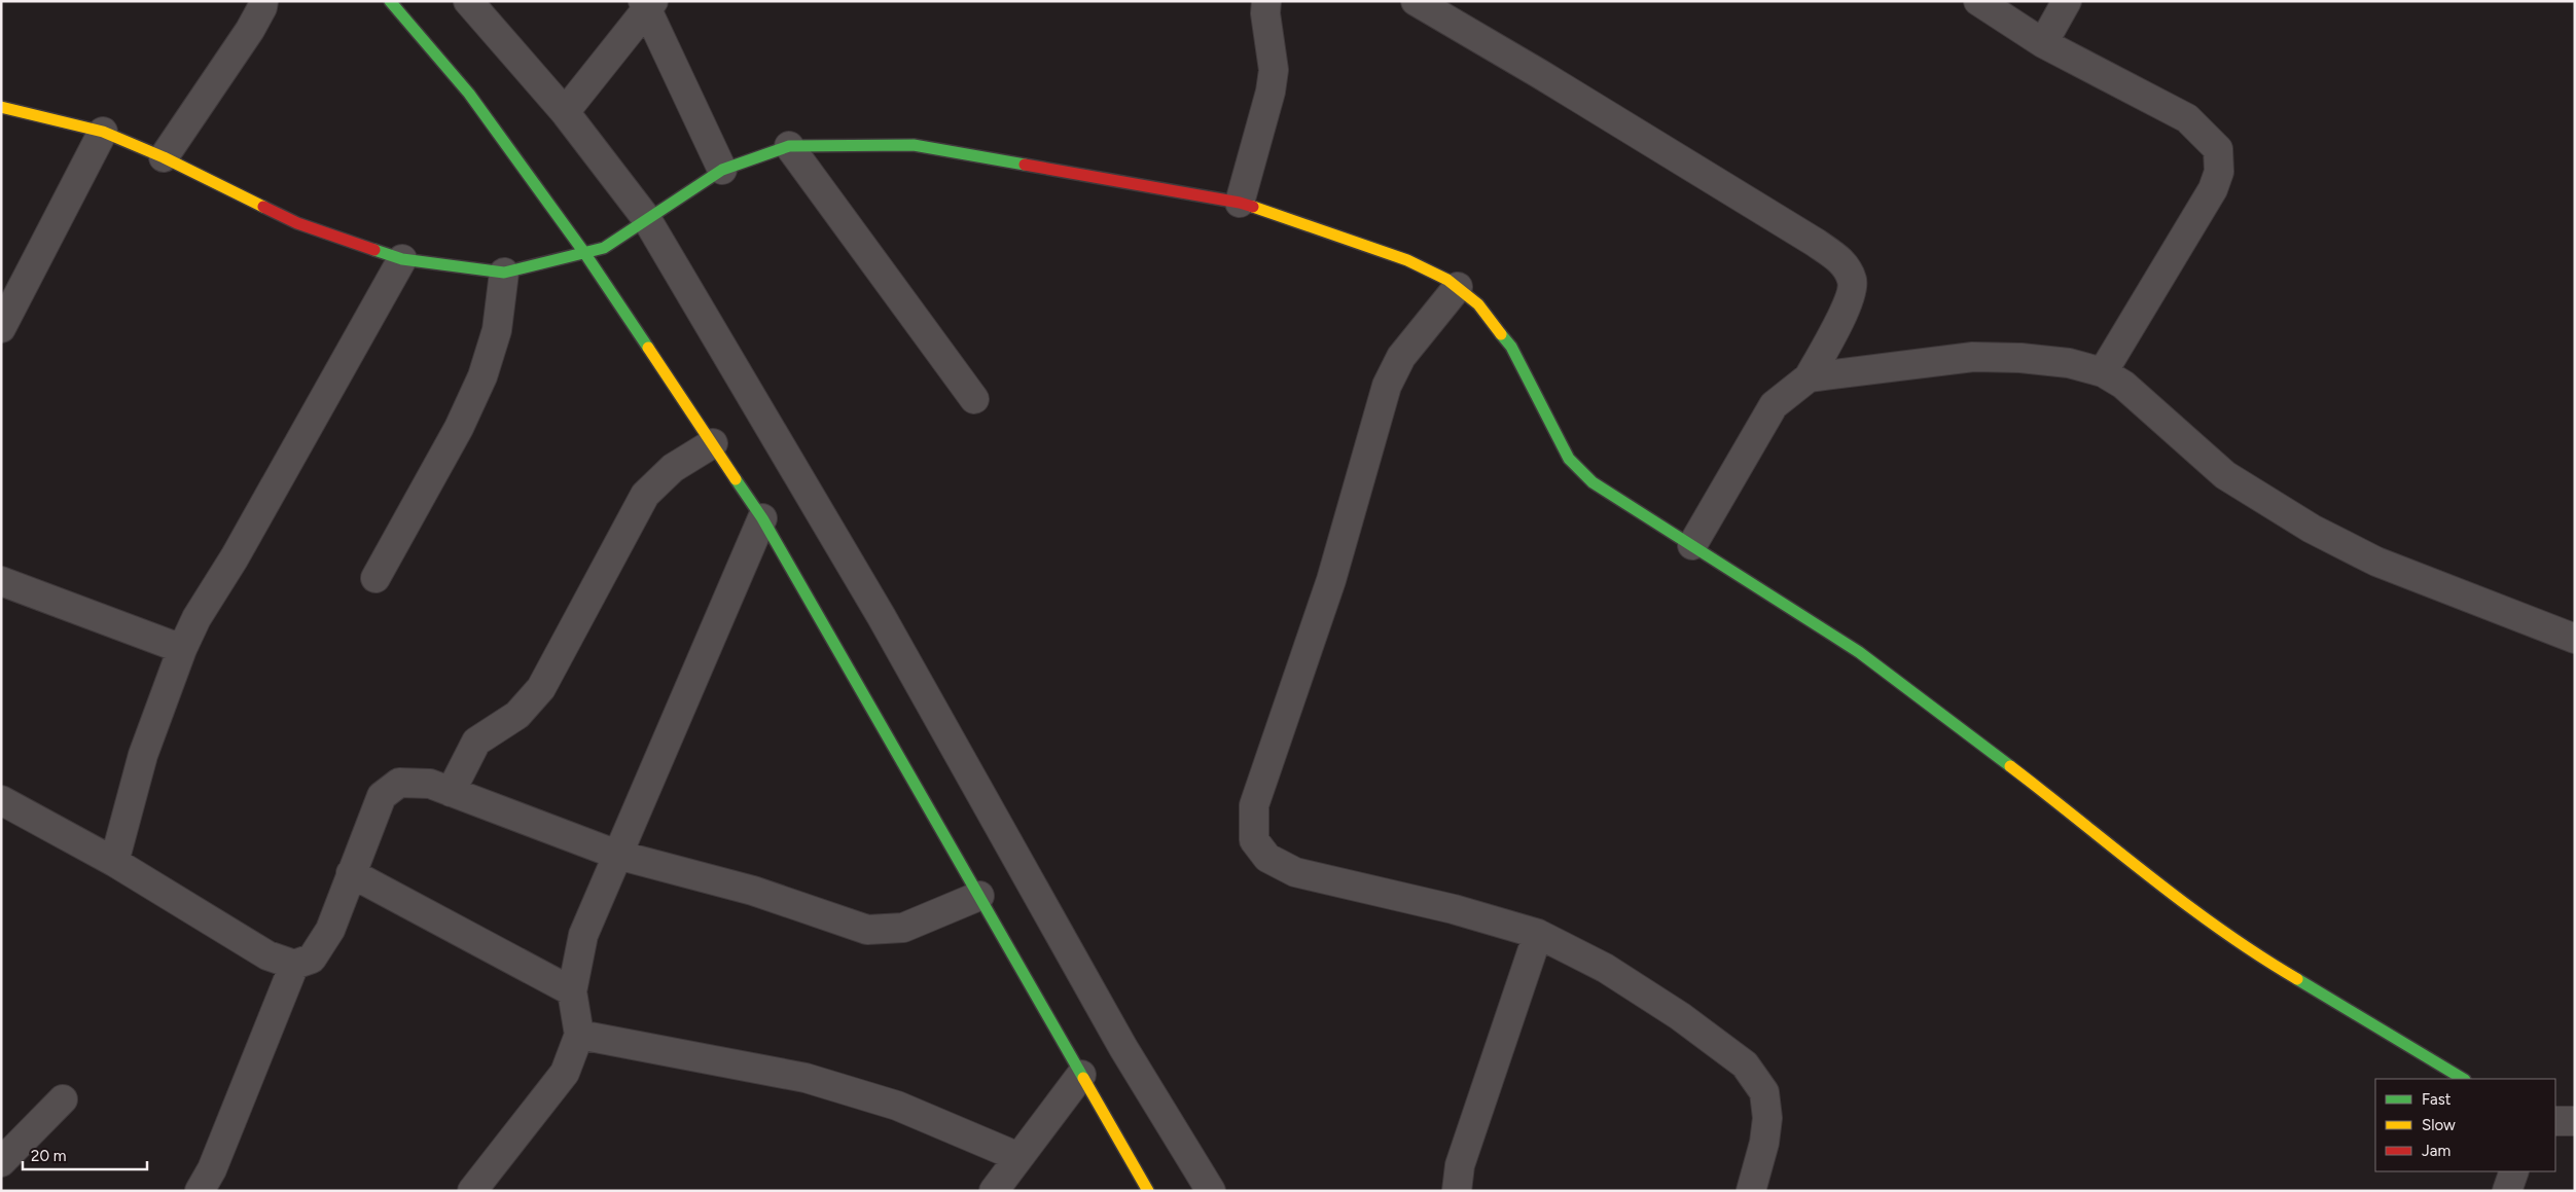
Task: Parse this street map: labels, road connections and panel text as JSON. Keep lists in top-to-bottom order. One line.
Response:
{"legend":["Fast","Slow","Jam"],"scale_bar":"20 m"}
